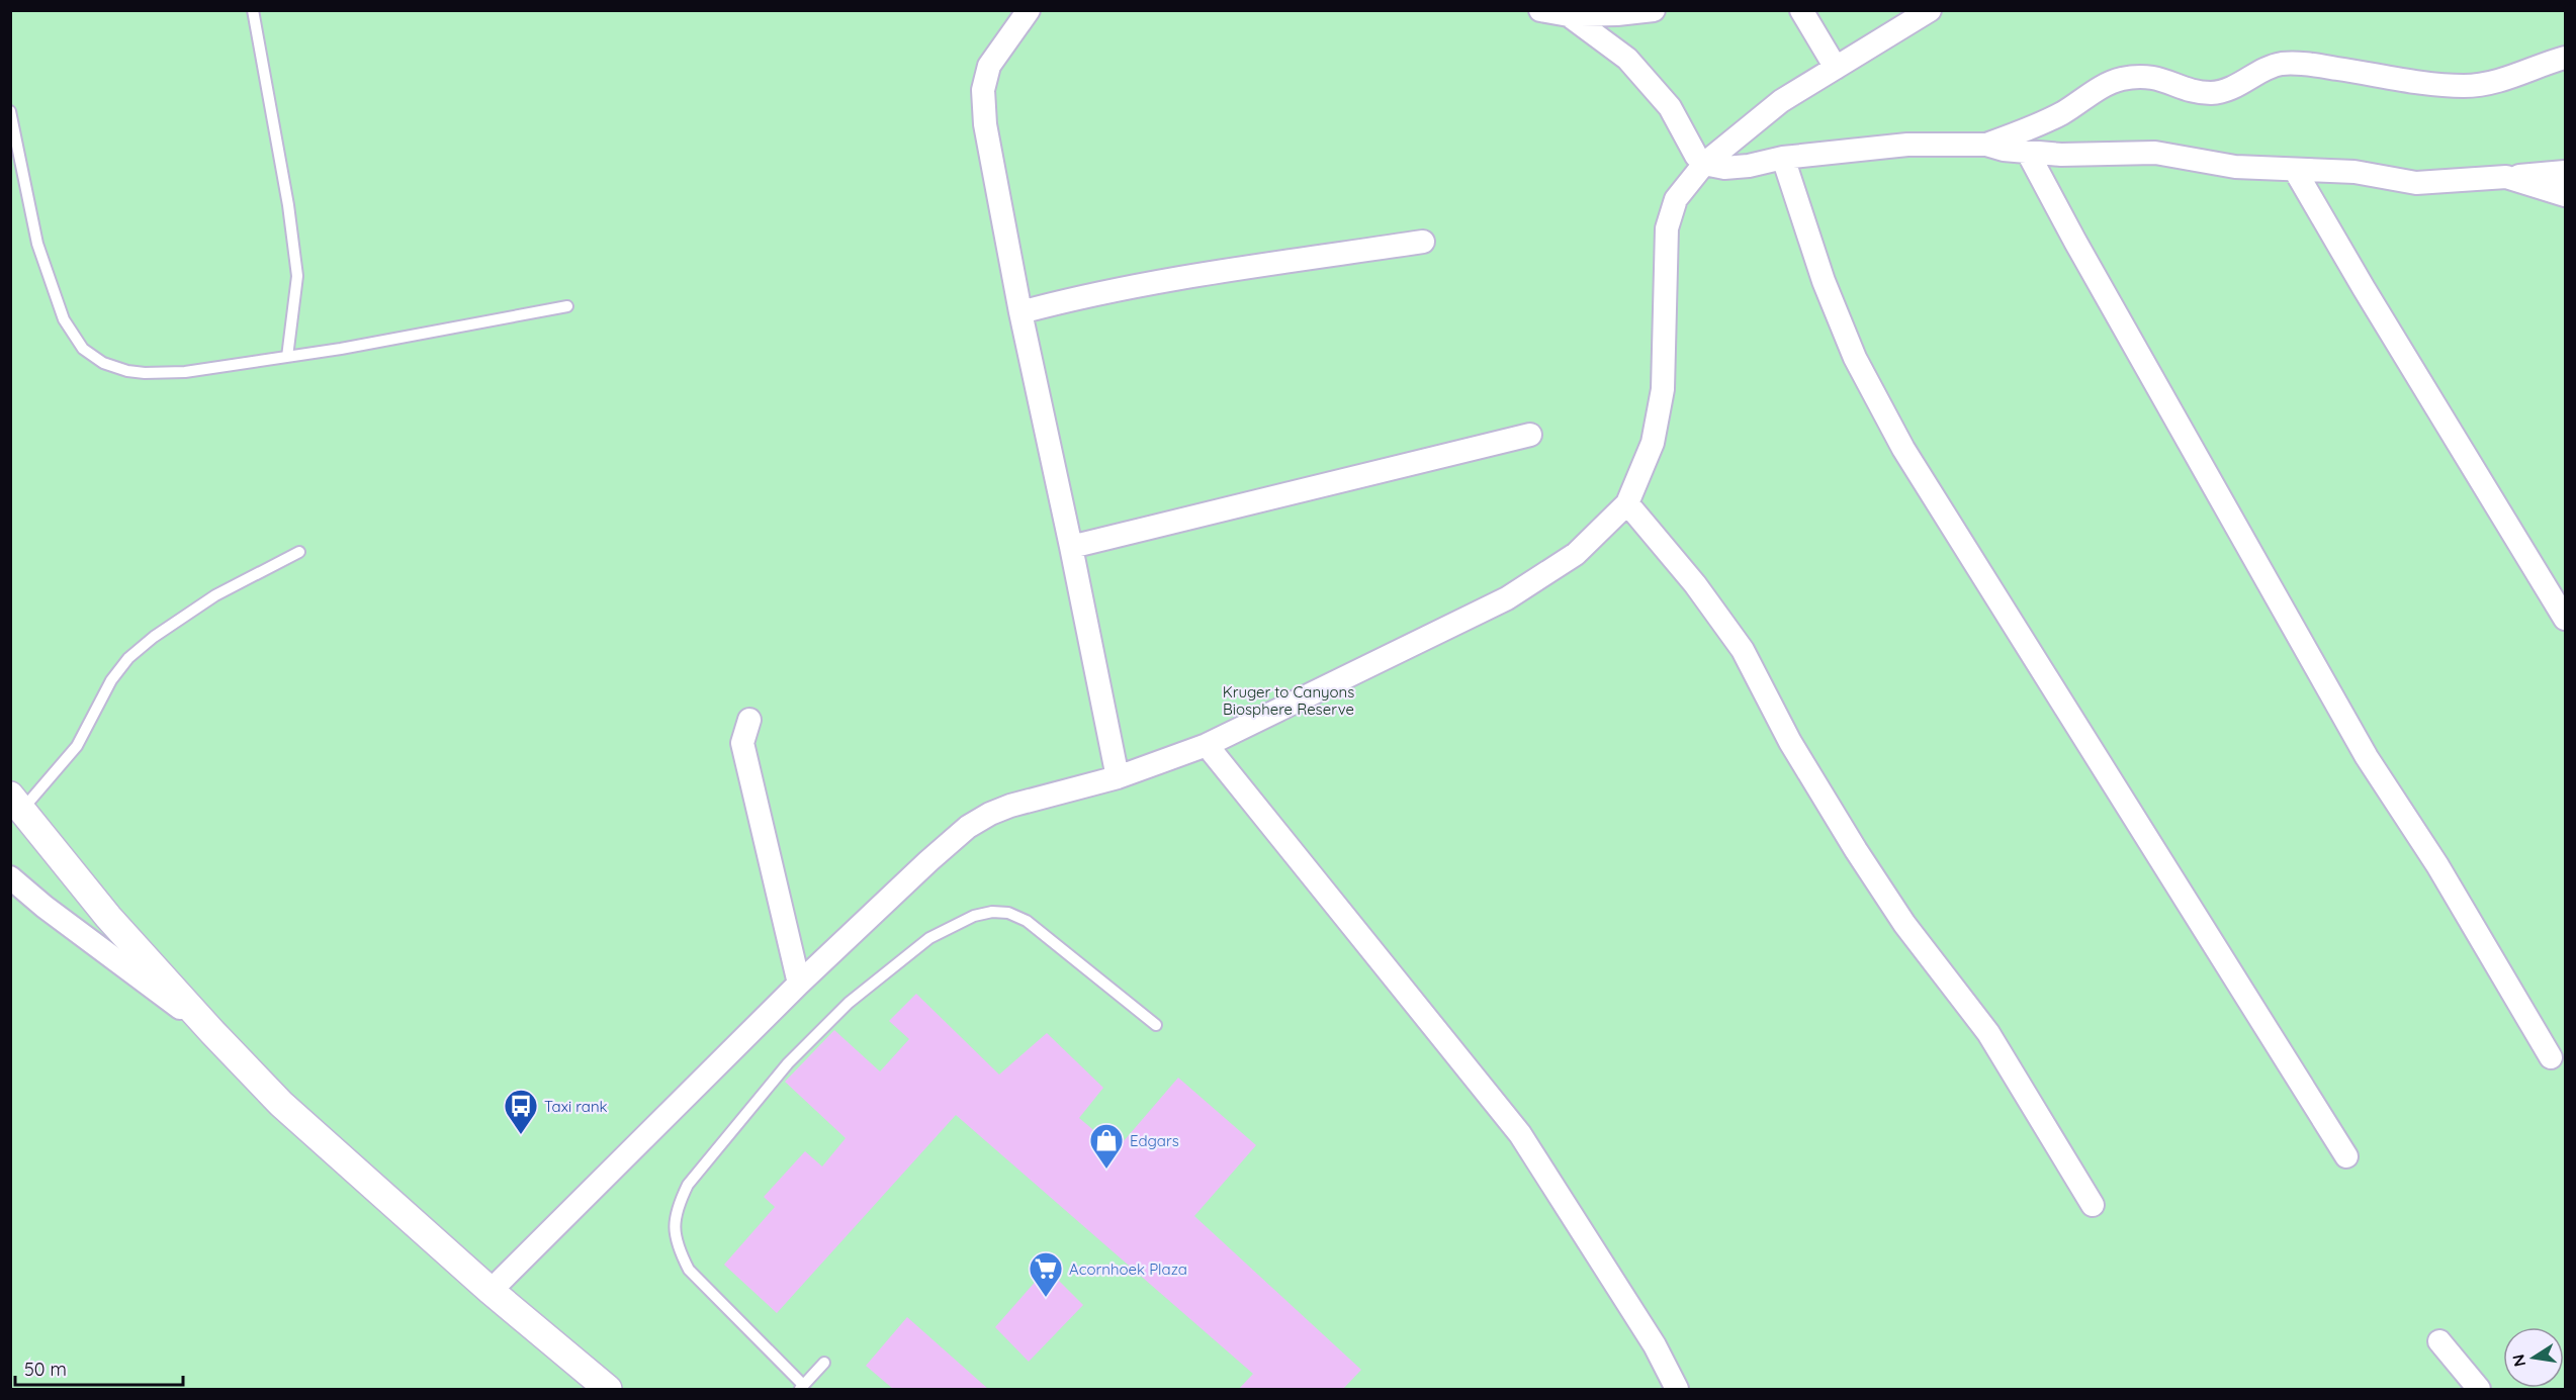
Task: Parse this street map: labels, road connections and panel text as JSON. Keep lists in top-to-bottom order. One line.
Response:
{"parks":["Kruger to Canyons Biosphere Reserve"],"places":{"bus stop":["Taxi rank"],"shop":["Edgars"],"supermarket":["Acornhoek Plaza"]},"scale_bar":"50 m","north":"left"}
